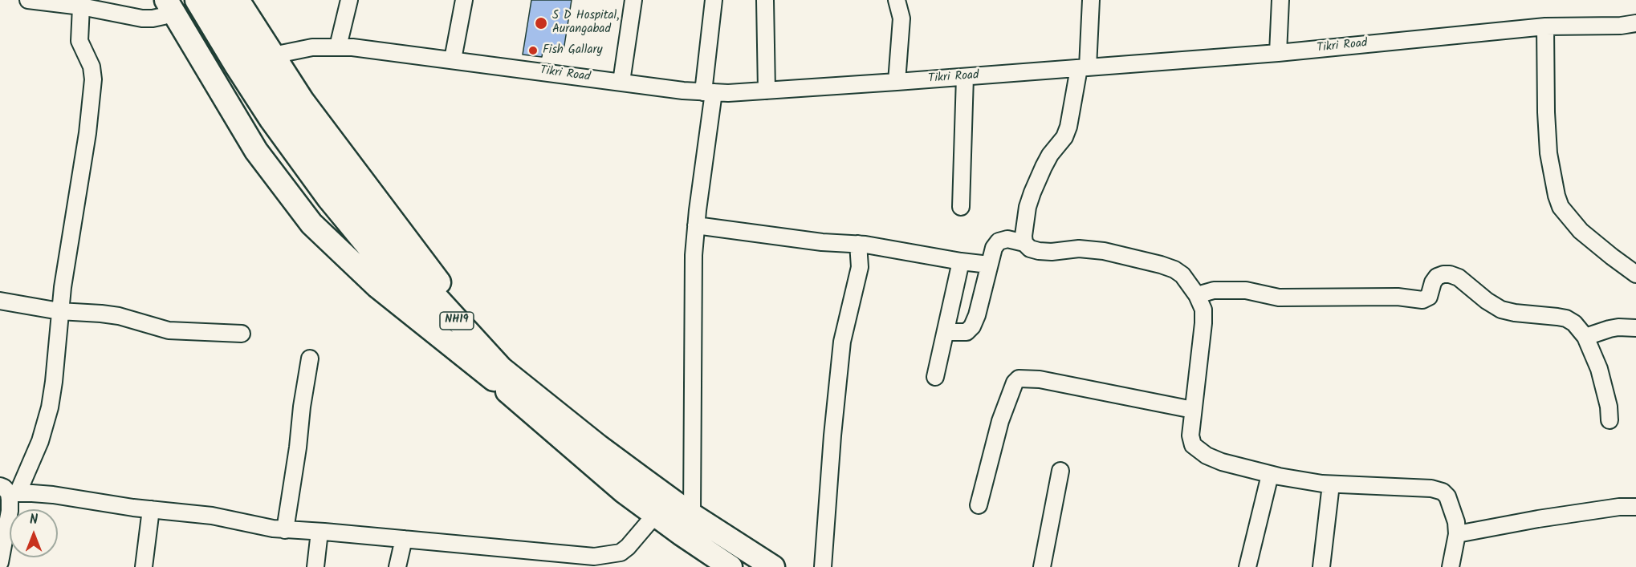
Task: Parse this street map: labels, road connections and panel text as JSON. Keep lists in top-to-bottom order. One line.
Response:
{"streets":{"highway":["NH19"],"street":["Tikri Road"]},"places":["S D Hospital, Aurangabad","Fish Gallary"],"north":"top"}
